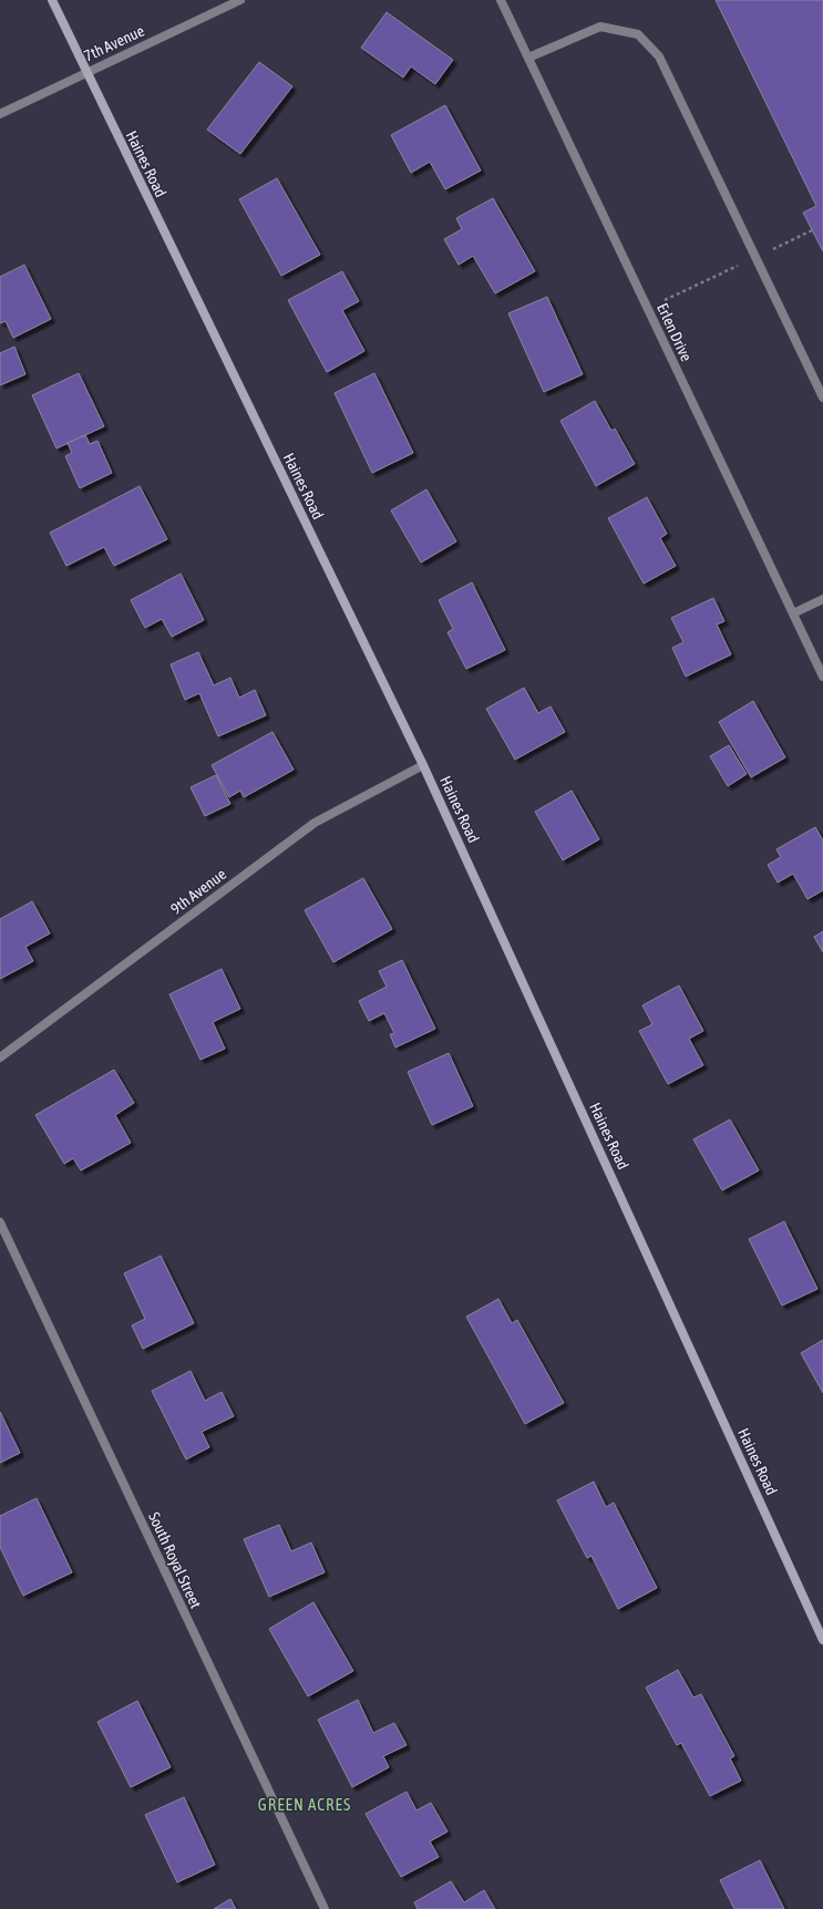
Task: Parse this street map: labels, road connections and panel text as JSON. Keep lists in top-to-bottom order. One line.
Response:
{"streets":{"main road":["Haines Road"],"street":["7th Avenue","Erlen Drive","9th Avenue","South Royal Street"]},"crossings":[["7th Avenue","Haines Road"],["Haines Road","9th Avenue"]],"districts":["GREEN ACRES"]}
